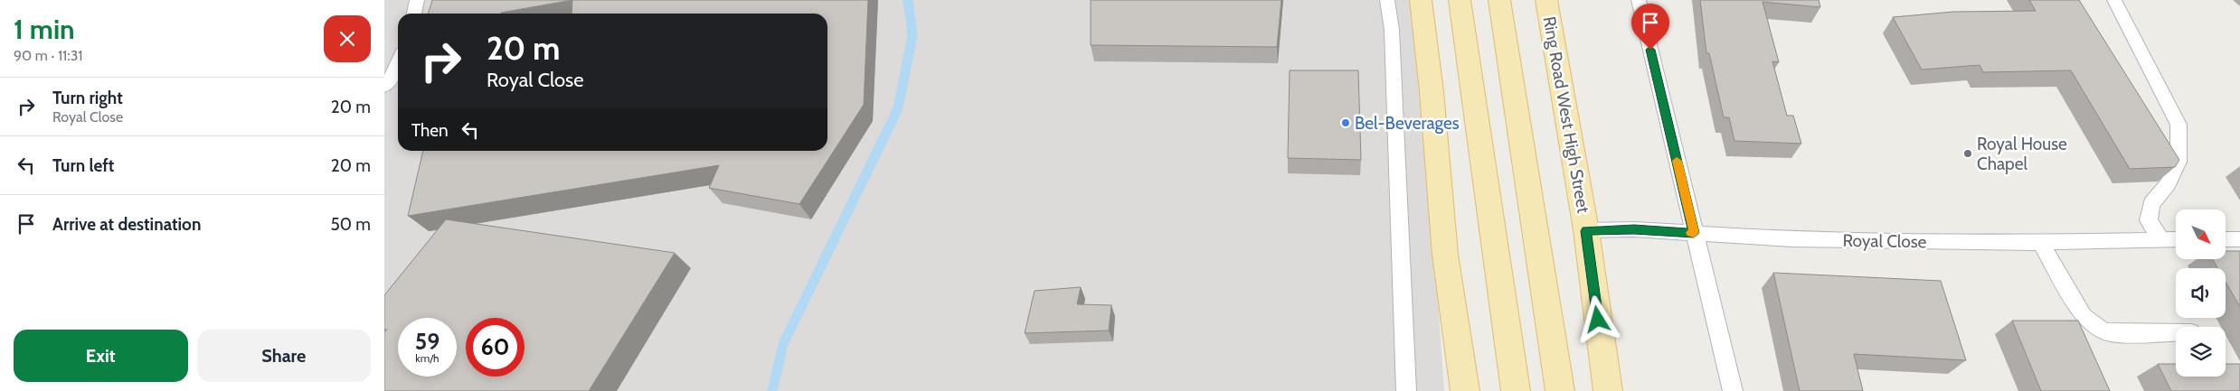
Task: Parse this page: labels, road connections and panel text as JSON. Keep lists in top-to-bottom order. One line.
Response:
{"streets":{"main road":["Ring Road West High Street"],"lane":["Royal Close"]},"crossings":[["Ring Road West High Street","Royal Close"]],"places":["Bel-Beverages","Royal House Chapel"],"north":"bottom right","page":{"heading":["1 min","90 m · 11:31"],"turn":["20 m","Royal Close"],"list":[{"name":"Turn right","note":"Royal Close","value":"20 m"},{"name":"Turn left","value":"20 m"},{"name":"Arrive at destination","value":"50 m"}],"then":"Then","speed":"59 km/h","limit":"60","buttons":["Exit","Share"]}}
